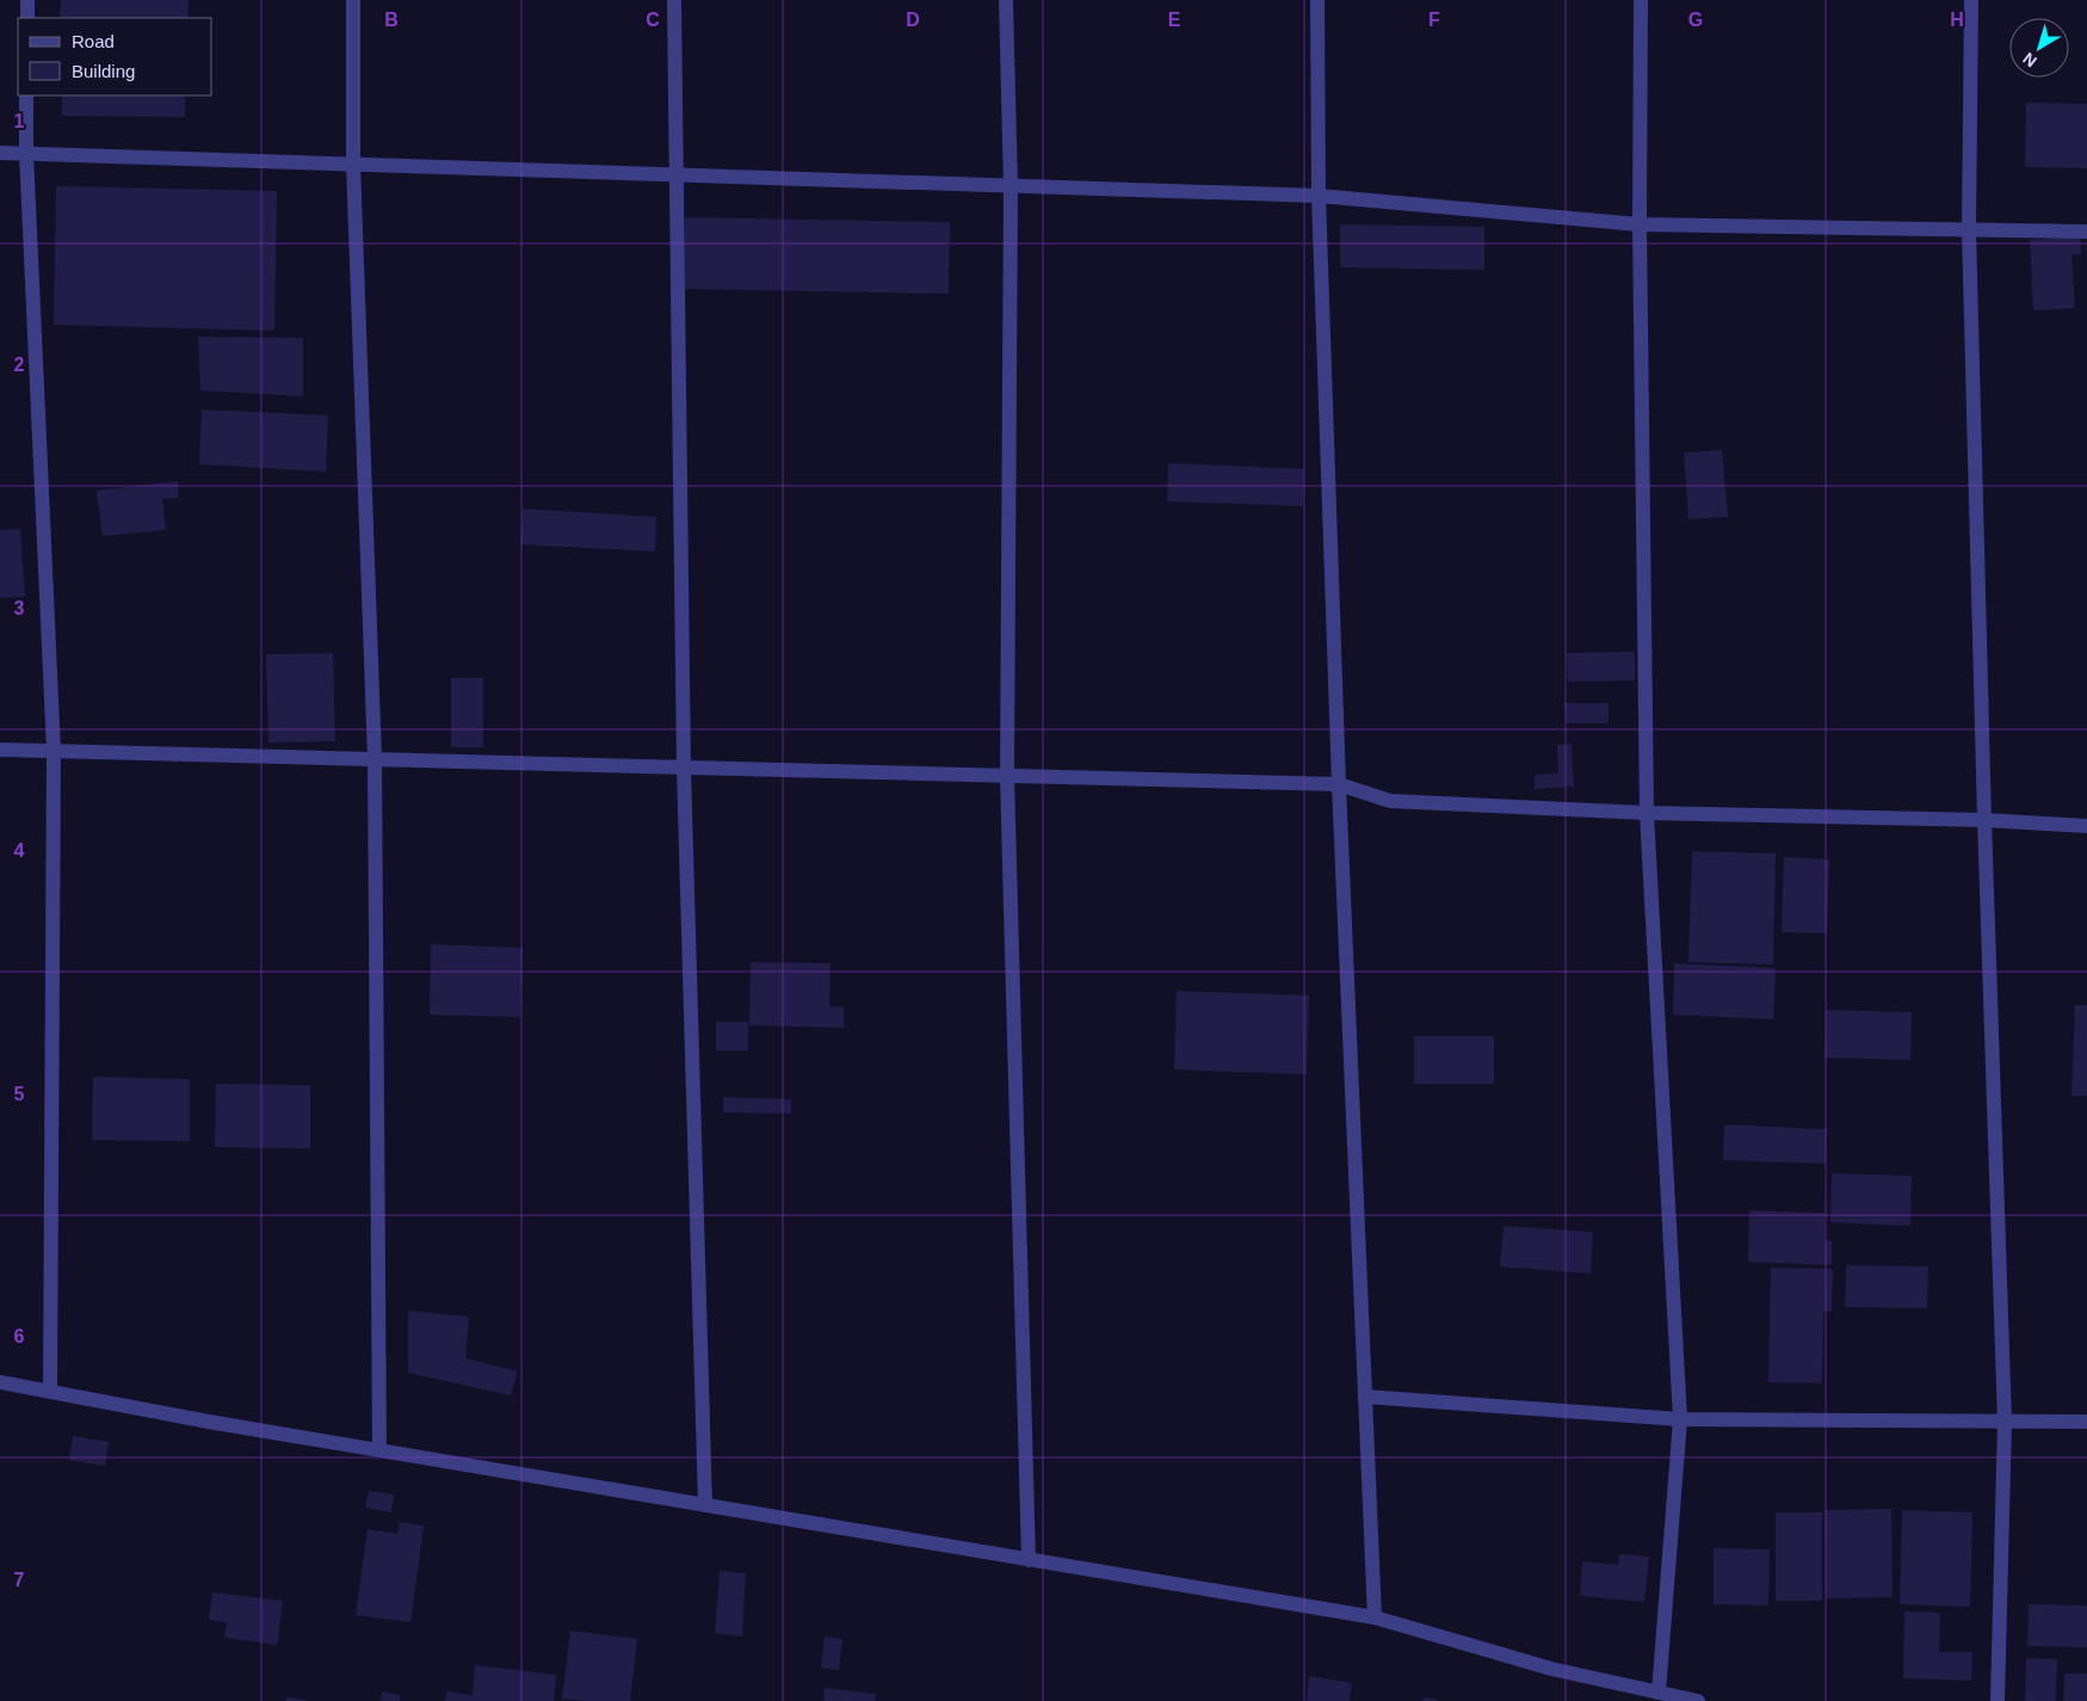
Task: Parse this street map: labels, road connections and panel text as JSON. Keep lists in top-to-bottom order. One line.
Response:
{"legend":["Road","Building"],"north":"bottom left","grid":{"columns":["B","C","D","E","F","G","H"],"rows":["1","2","3","4","5","6","7"]}}
